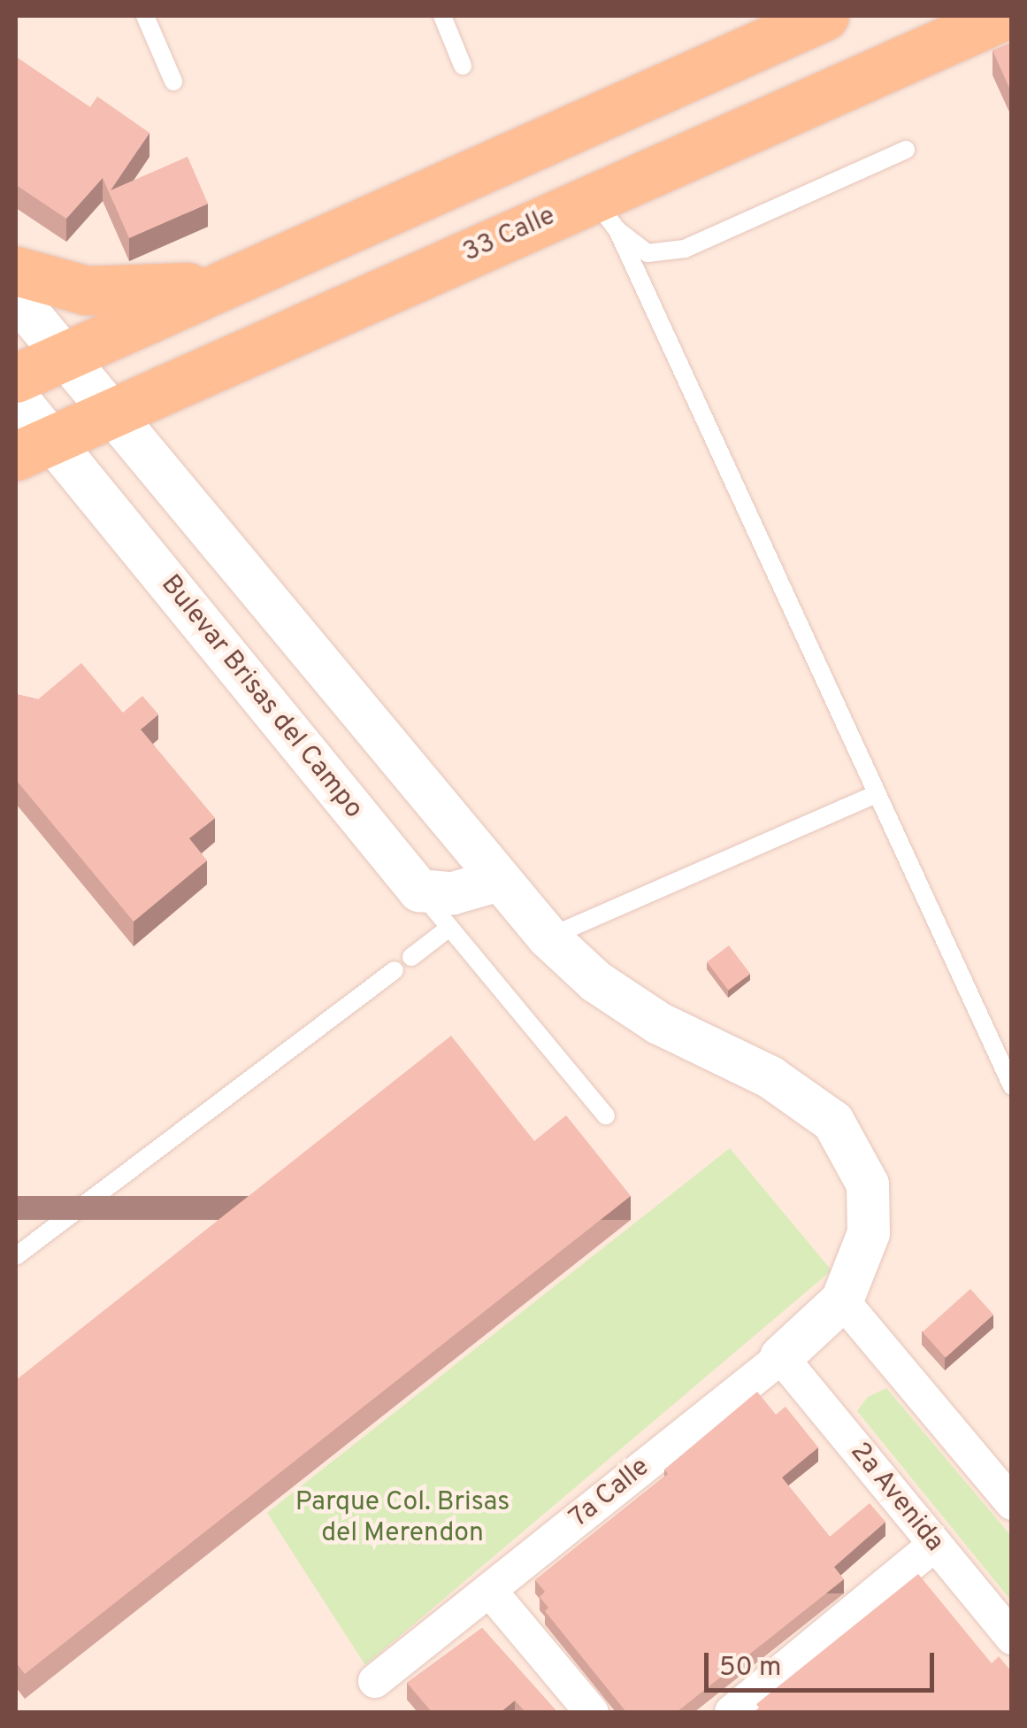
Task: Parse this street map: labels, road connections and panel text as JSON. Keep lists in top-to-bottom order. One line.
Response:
{"streets":{"main road":["33 Calle"],"street":["Bulevar Brisas del Campo","7a Calle","2a Avenida"]},"crossings":[["33 Calle","Bulevar Brisas del Campo"],["7a Calle","2a Avenida"]],"parks":["Parque Col. Brisas del Merendon"],"scale_bar":"50 m"}
